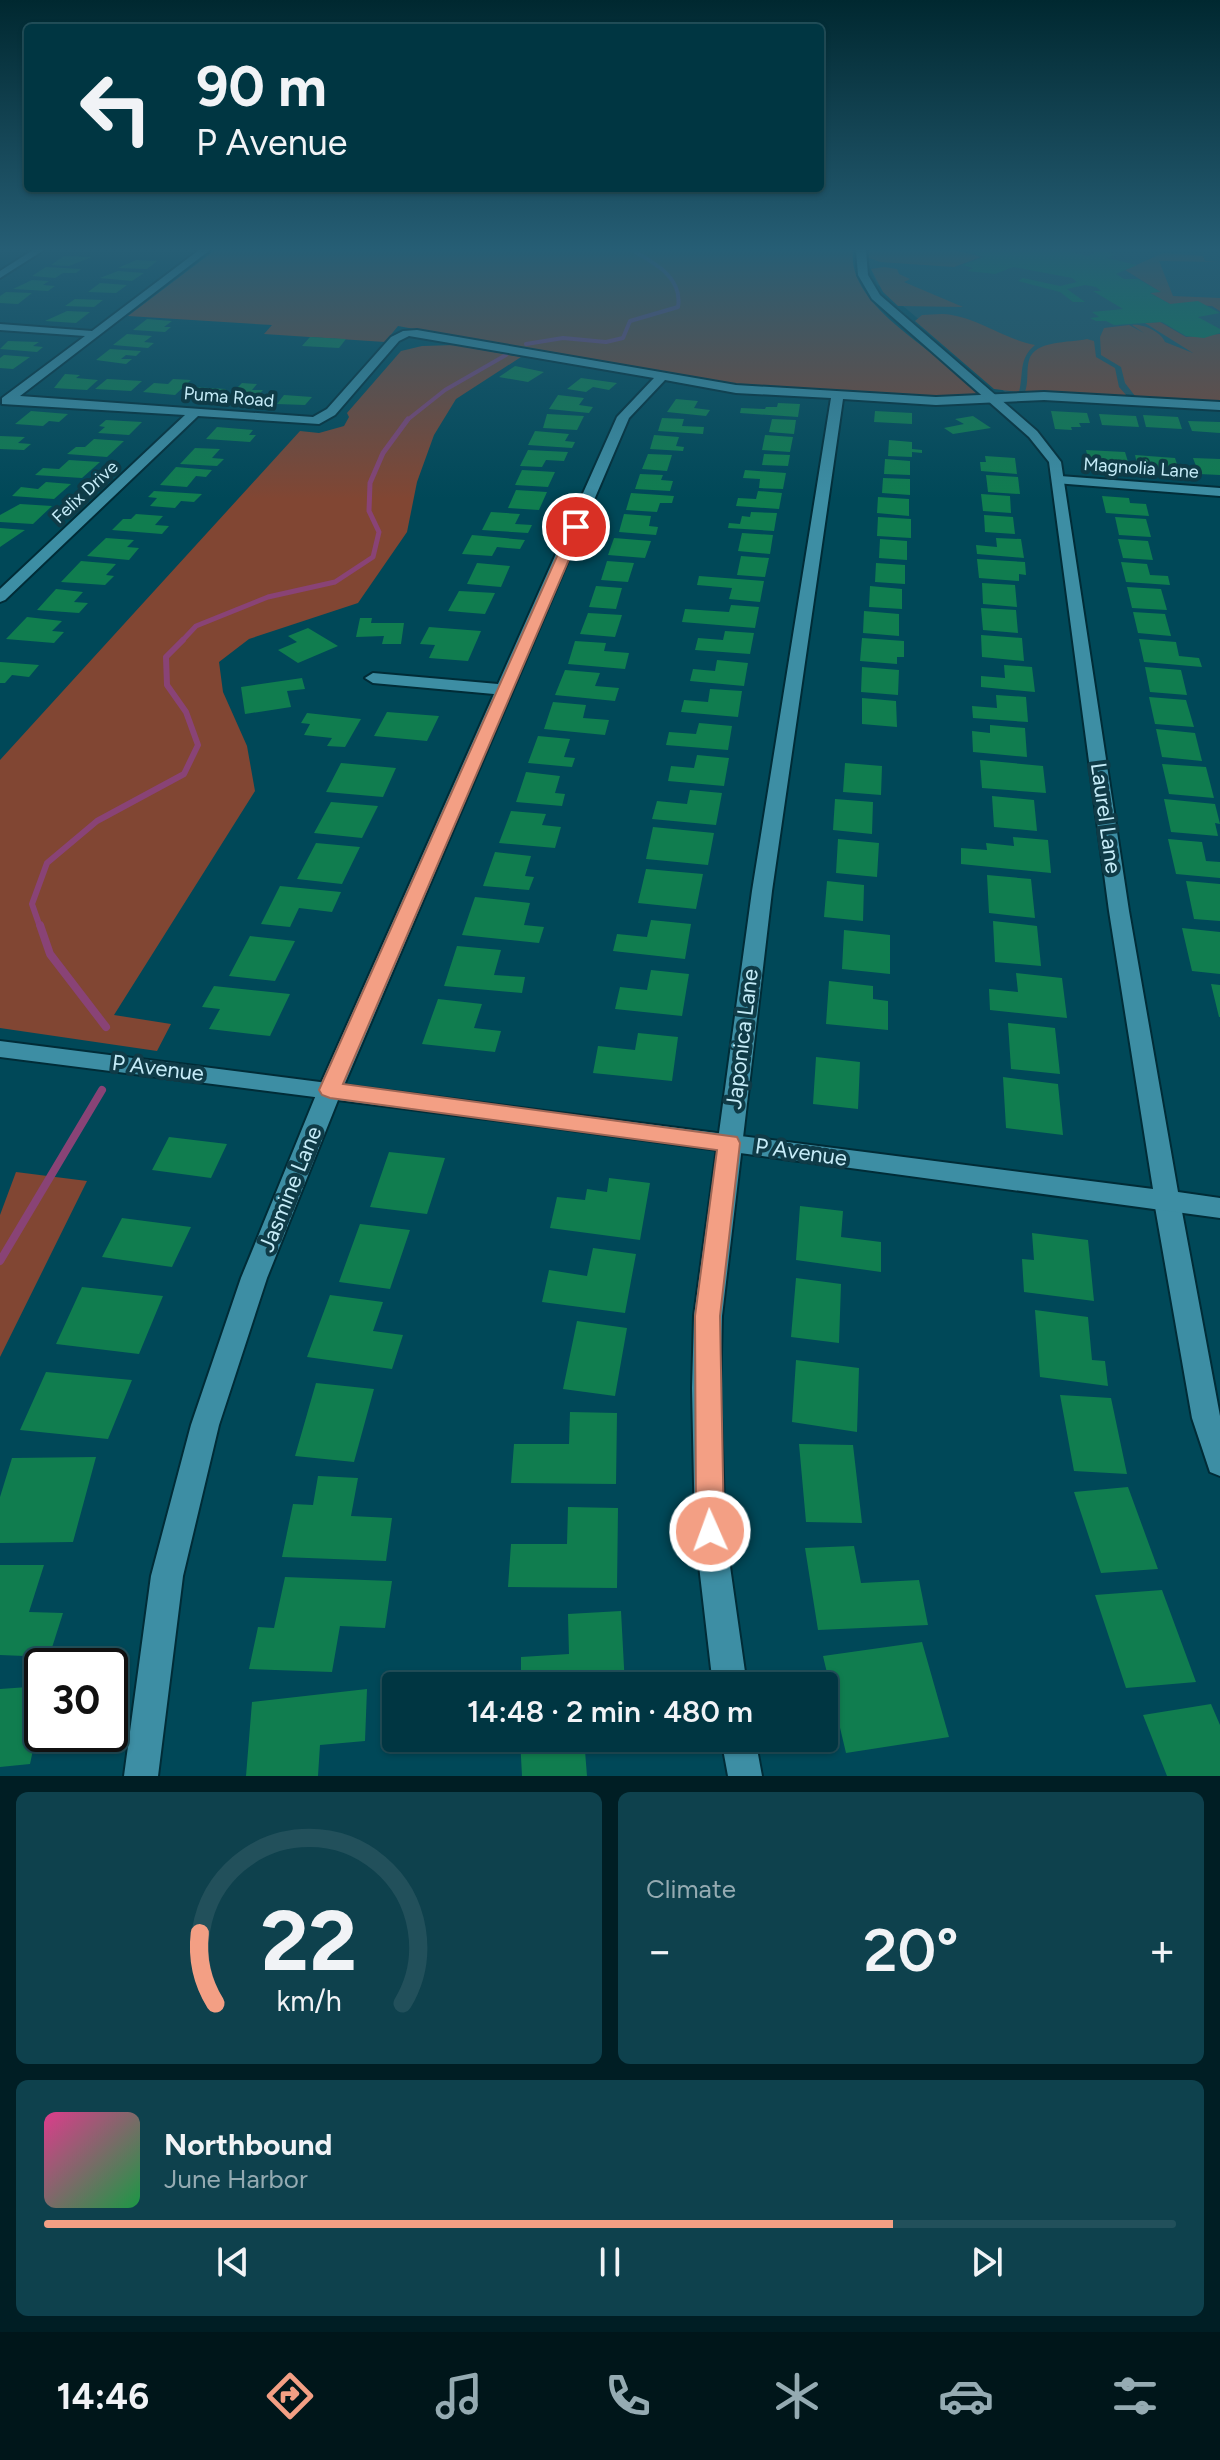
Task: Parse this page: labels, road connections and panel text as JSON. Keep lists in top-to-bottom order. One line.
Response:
{"streets":{"street":["Puma Road","Magnolia Lane","Felix Drive","Laurel Lane","Japonica Lane","P Avenue","Jasmine Lane"]},"crossings":[["Puma Road","Felix Drive"],["Puma Road","Jasmine Lane"],["Magnolia Lane","Laurel Lane"],["Laurel Lane","P Avenue"],["Japonica Lane","P Avenue"],["P Avenue","Jasmine Lane"]],"page":{"turn":["90 m","P Avenue"],"limit":"30","trip":"14:48 · 2 min · 480 m","tile":"Climate","heat":["−","20°","+"],"song":["Northbound","June Harbor"],"tabs":"14:46","gauge":["22","km/h"]}}
